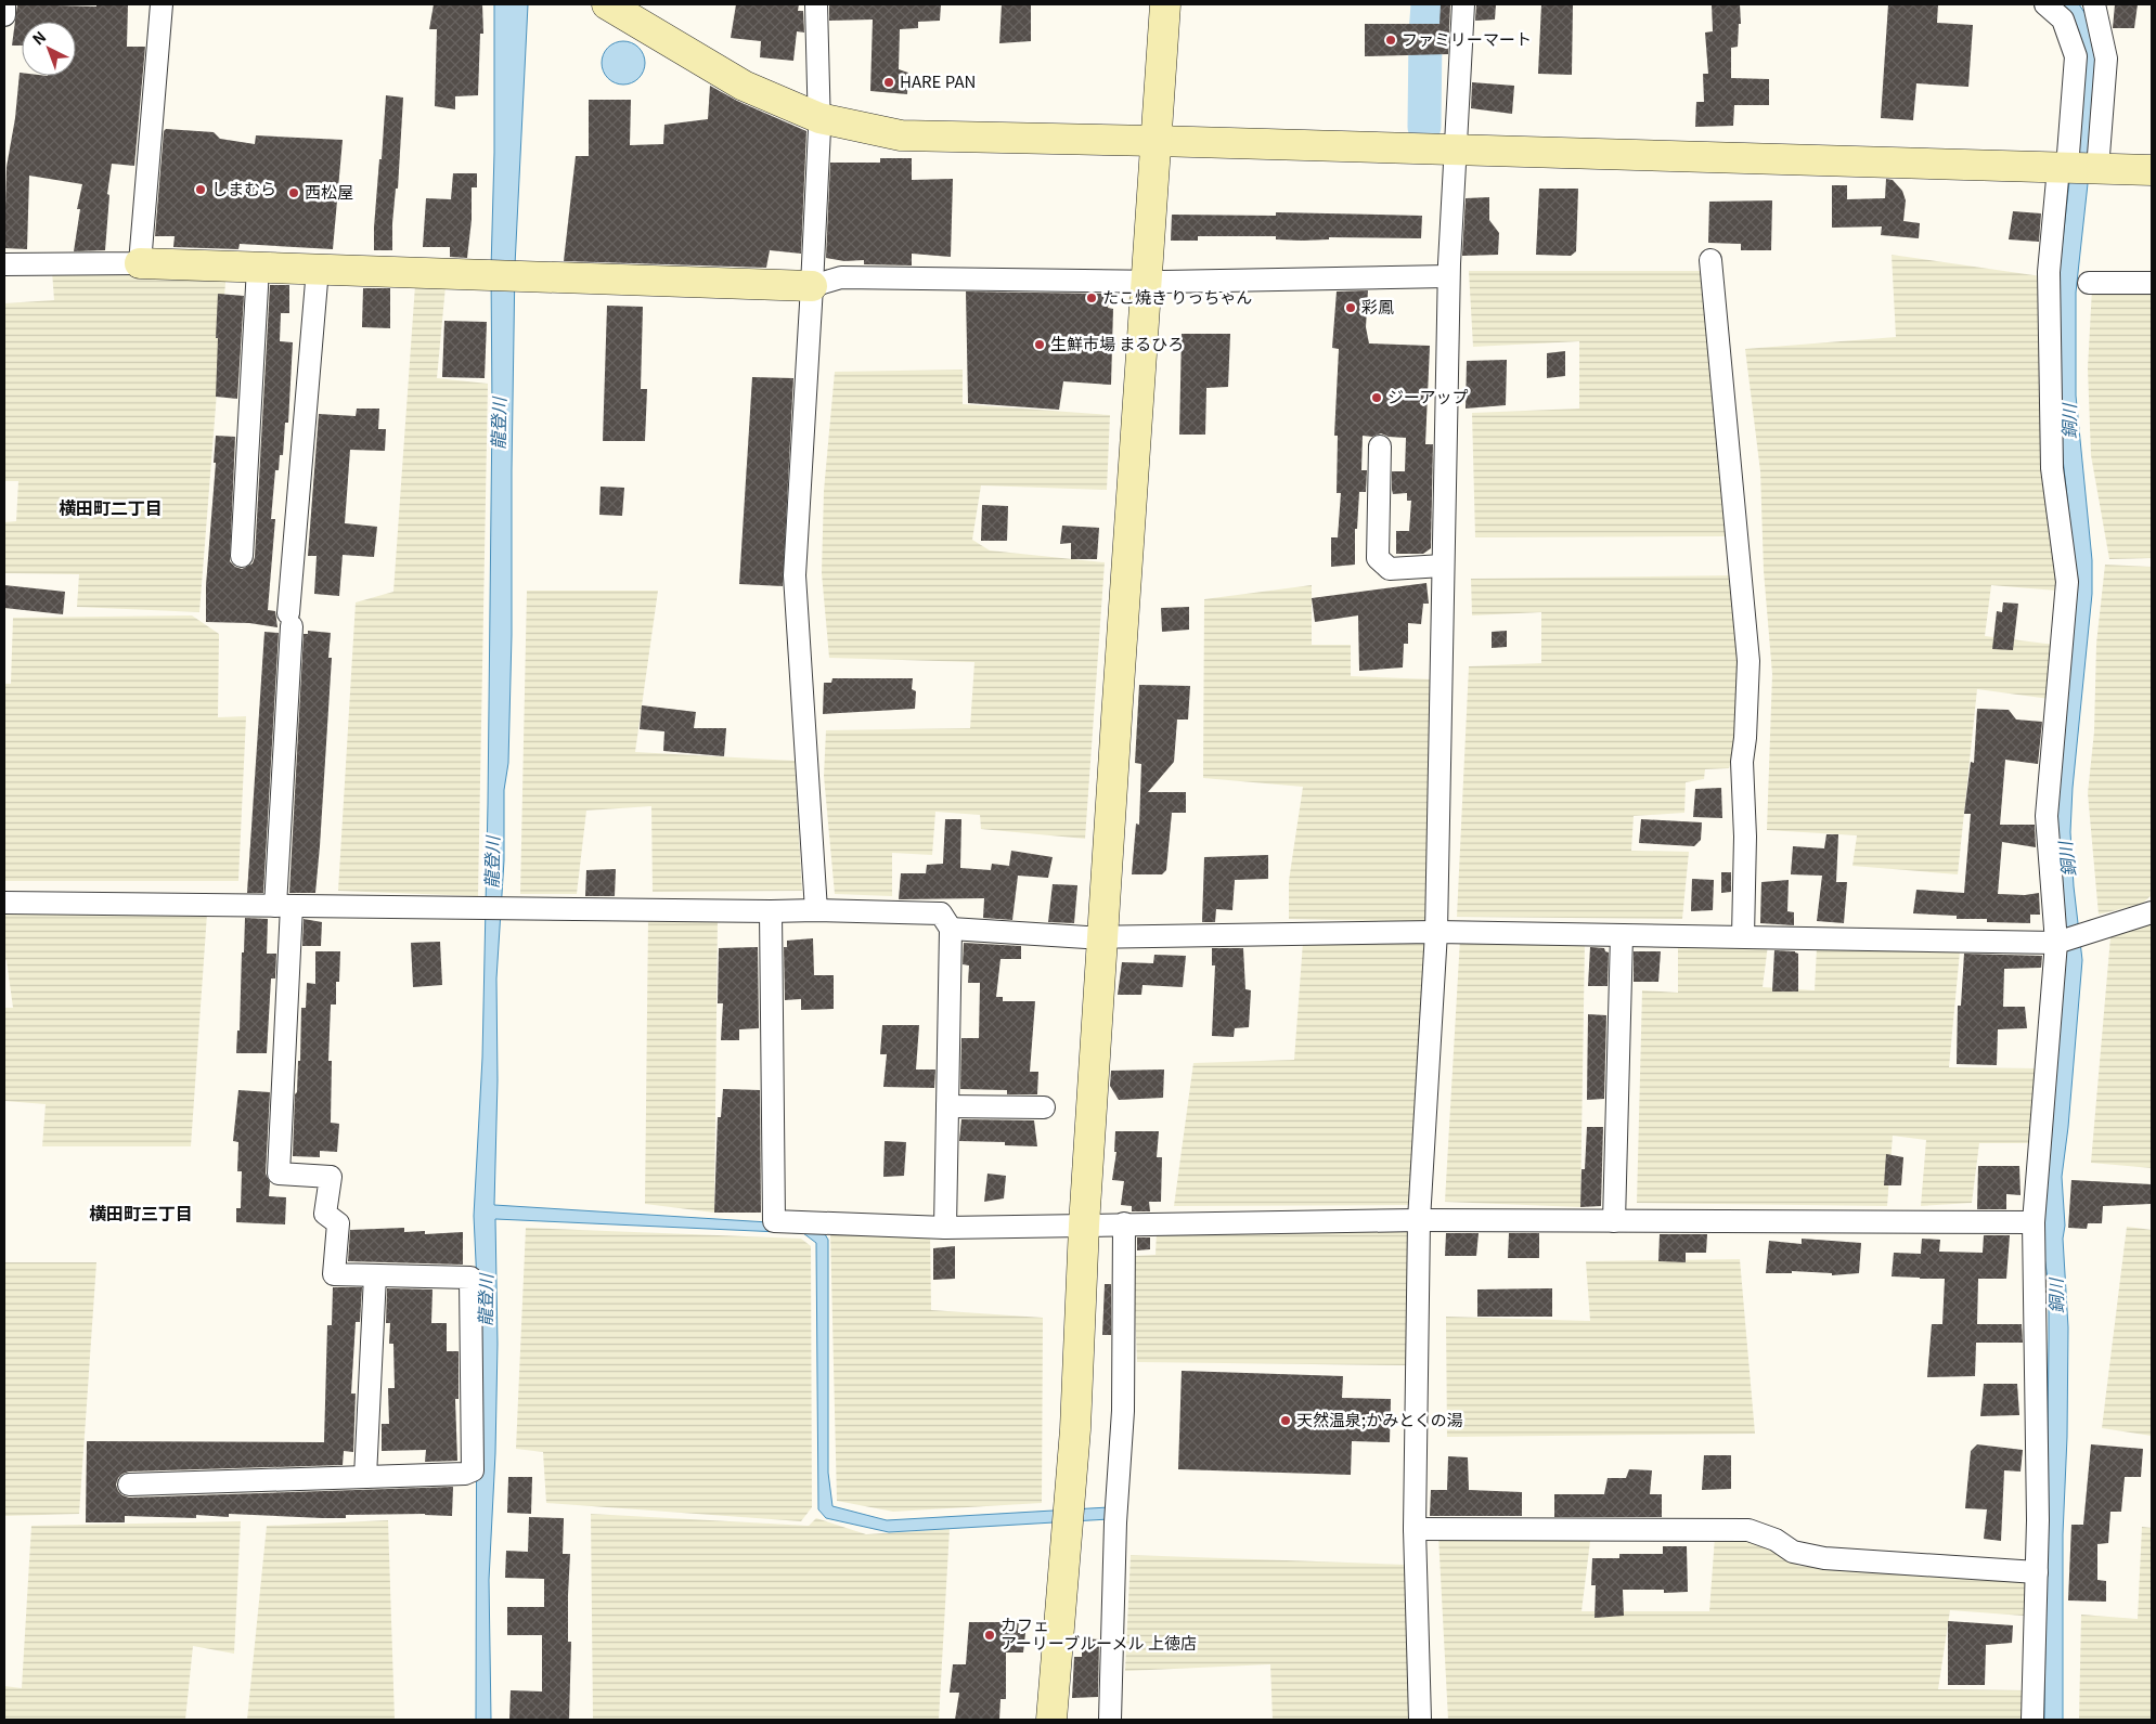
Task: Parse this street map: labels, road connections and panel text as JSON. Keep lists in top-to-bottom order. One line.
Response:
{"districts":["横田町二丁目","横田町三丁目"],"water":["銅川","龍登川"],"places":["ファミリーマート","HARE PAN","しまむら","西松屋","たこ焼き りっちゃん","彩鳳","生鮮市場 まるひろ","ジーアップ","天然温泉;かみとくの湯","カフェ アーリーブルーメル 上徳店"],"north":"top left"}
